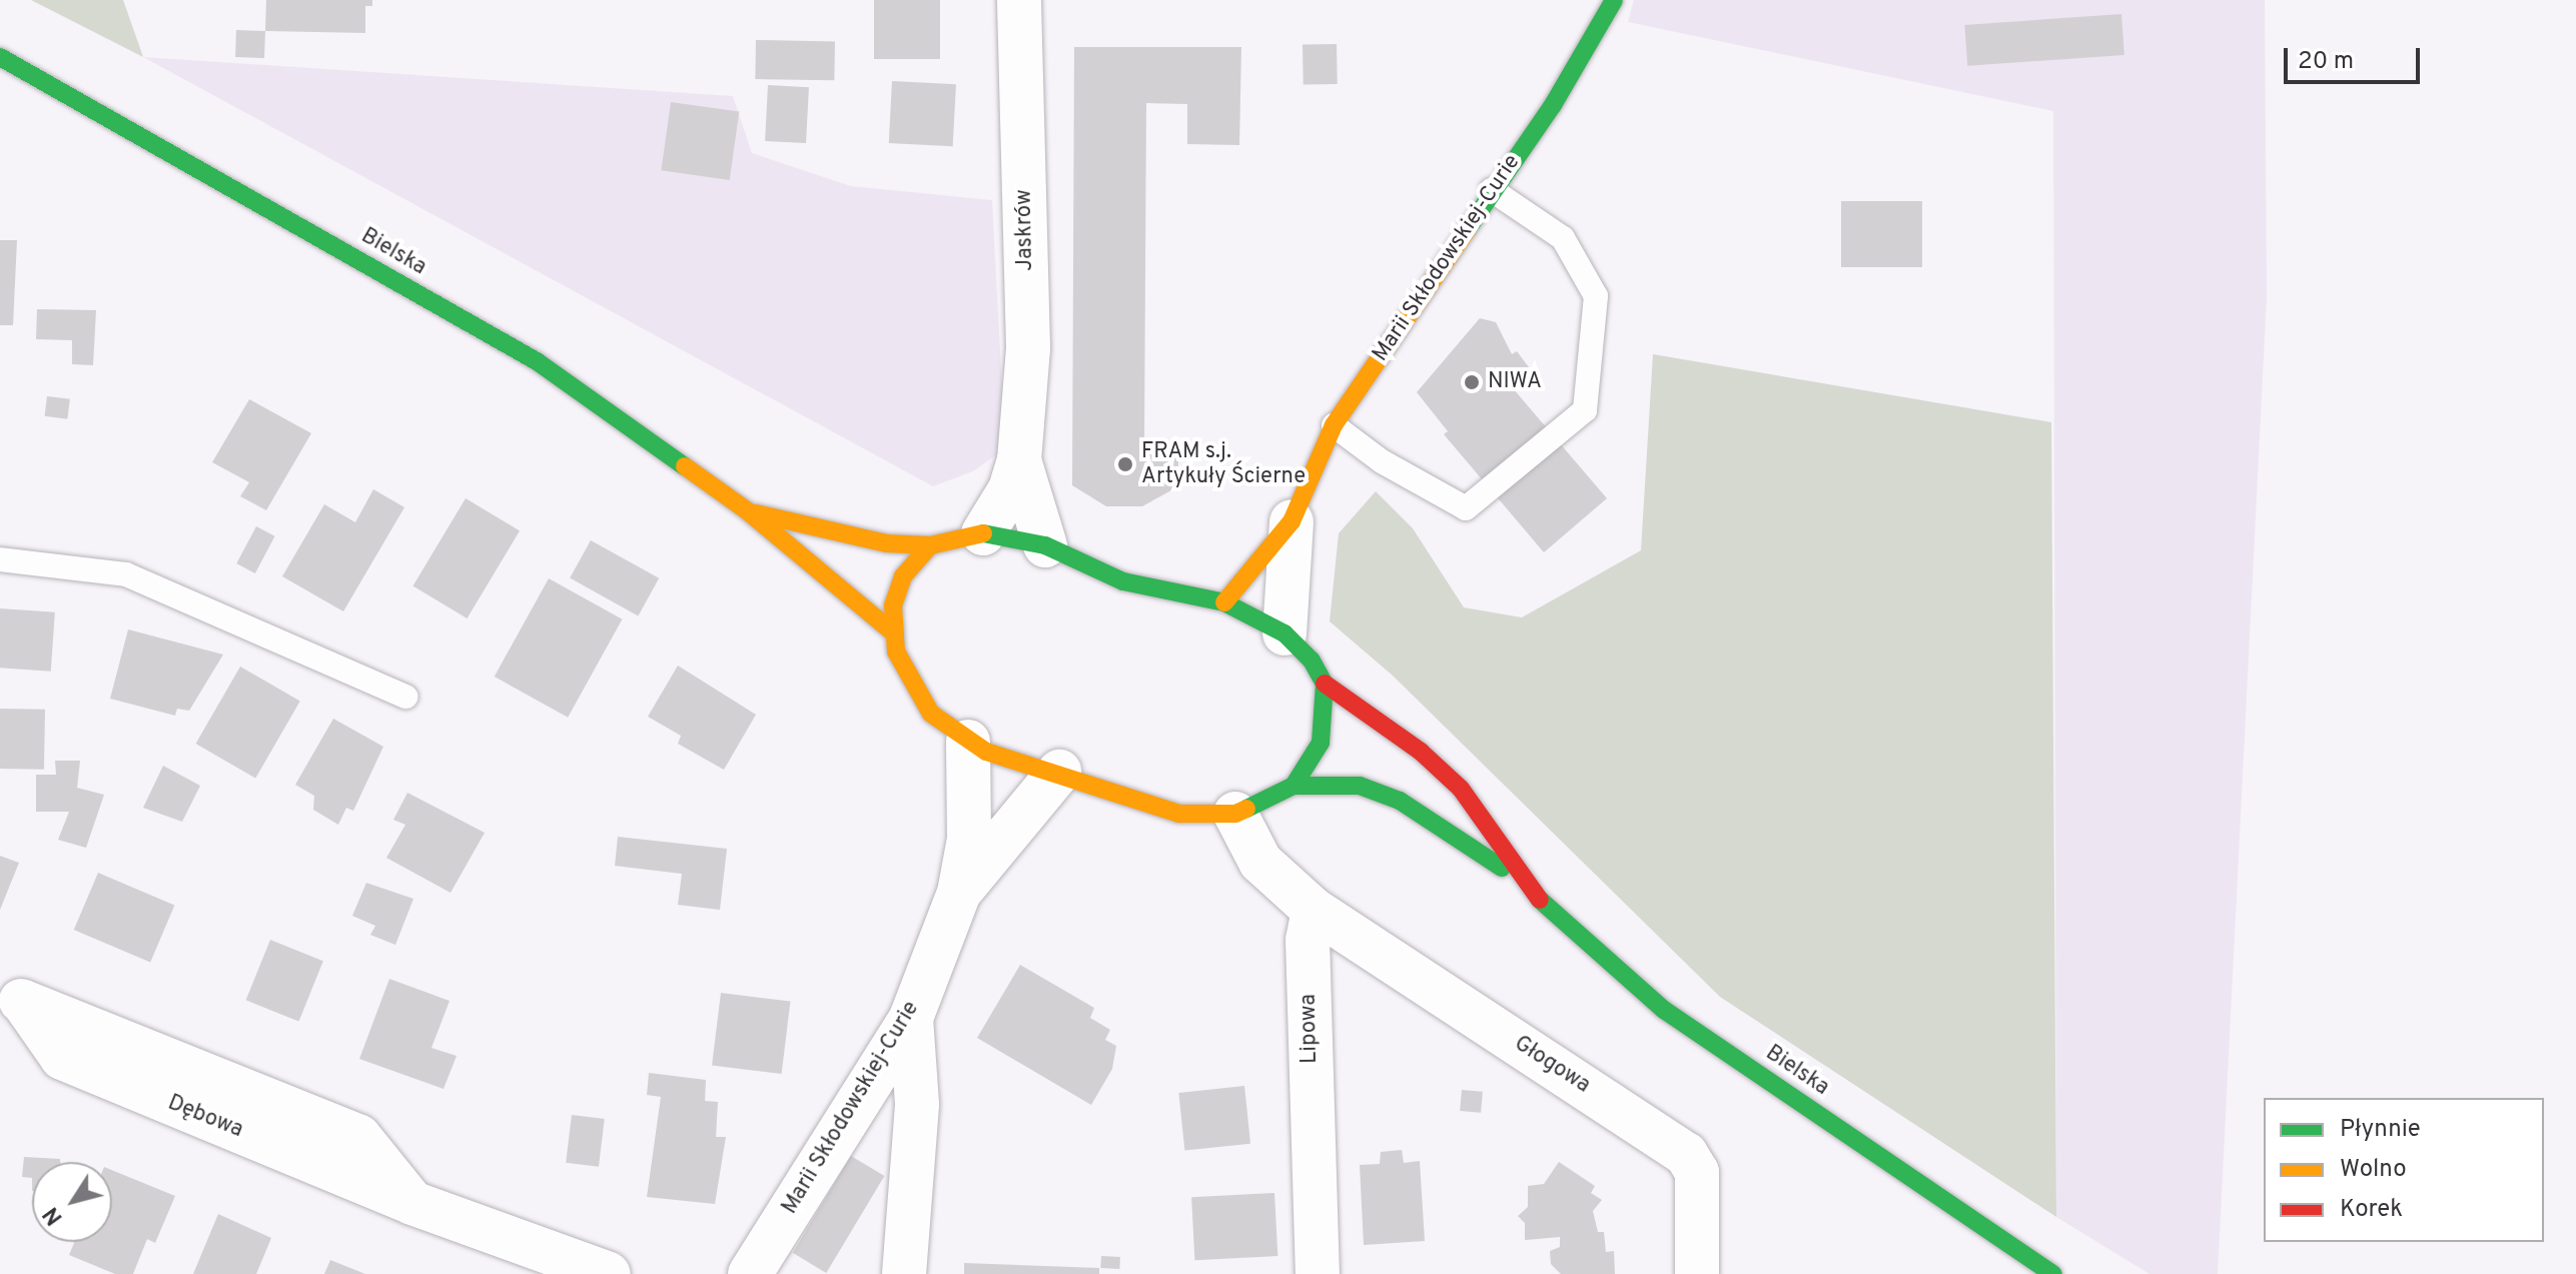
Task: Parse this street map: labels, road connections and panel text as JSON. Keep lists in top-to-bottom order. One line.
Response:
{"streets":{"main road":["Bielska","Marii Skłodowskiej-Curie"],"street":["Jaskrów","Lipowa","Głogowa","Dębowa"]},"crossings":[["Jaskrów","Bielska"],["Lipowa","Głogowa"]],"places":["NIWA","FRAM s.j. Artykuły Ścierne"],"legend":["Płynnie","Wolno","Korek"],"scale_bar":"20 m","north":"bottom left"}
